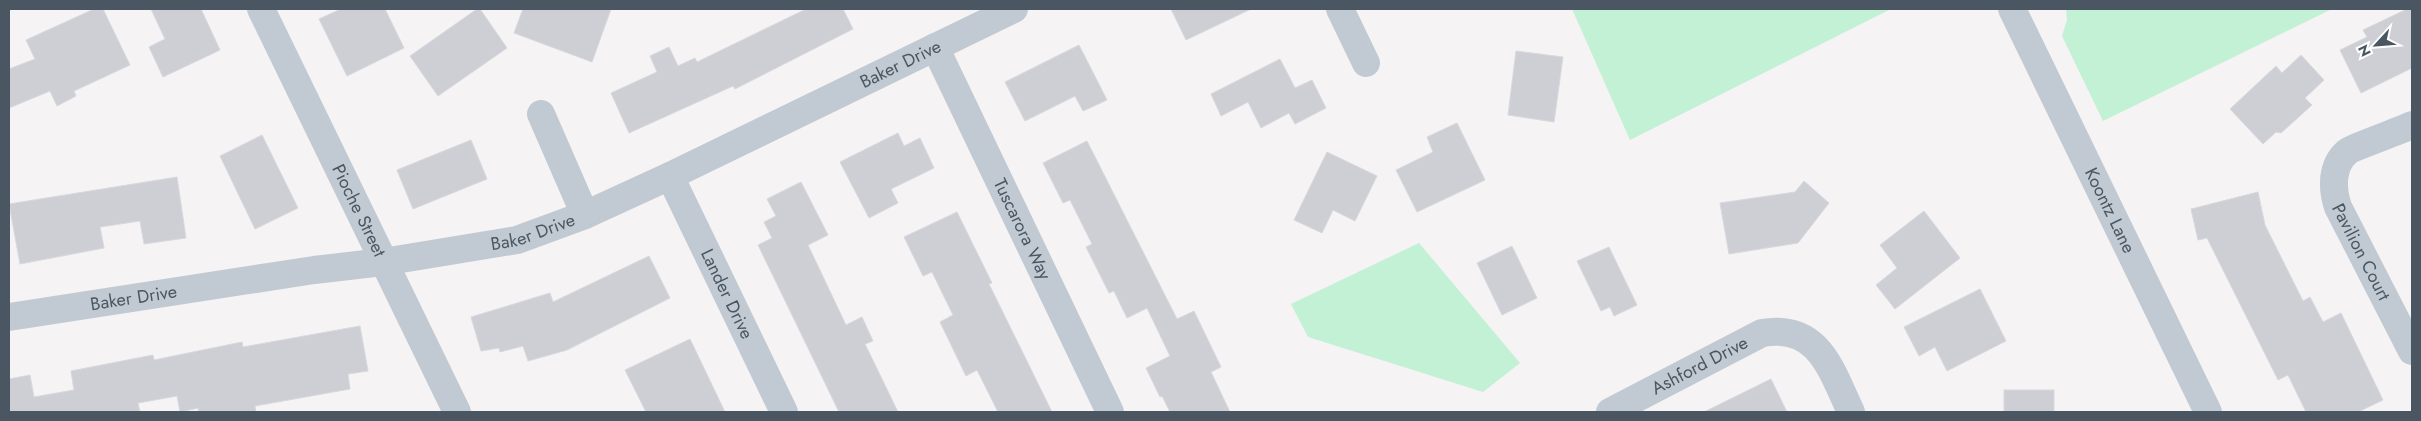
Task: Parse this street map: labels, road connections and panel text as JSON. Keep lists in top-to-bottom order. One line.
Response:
{"streets":{"street":["Baker Drive","Pioche Street","Koontz Lane","Tuscarora Way","Pavilion Court","Lander Drive","Ashford Drive"]},"crossings":[["Baker Drive","Pioche Street"],["Baker Drive","Tuscarora Way"],["Baker Drive","Lander Drive"]],"north":"bottom left"}
